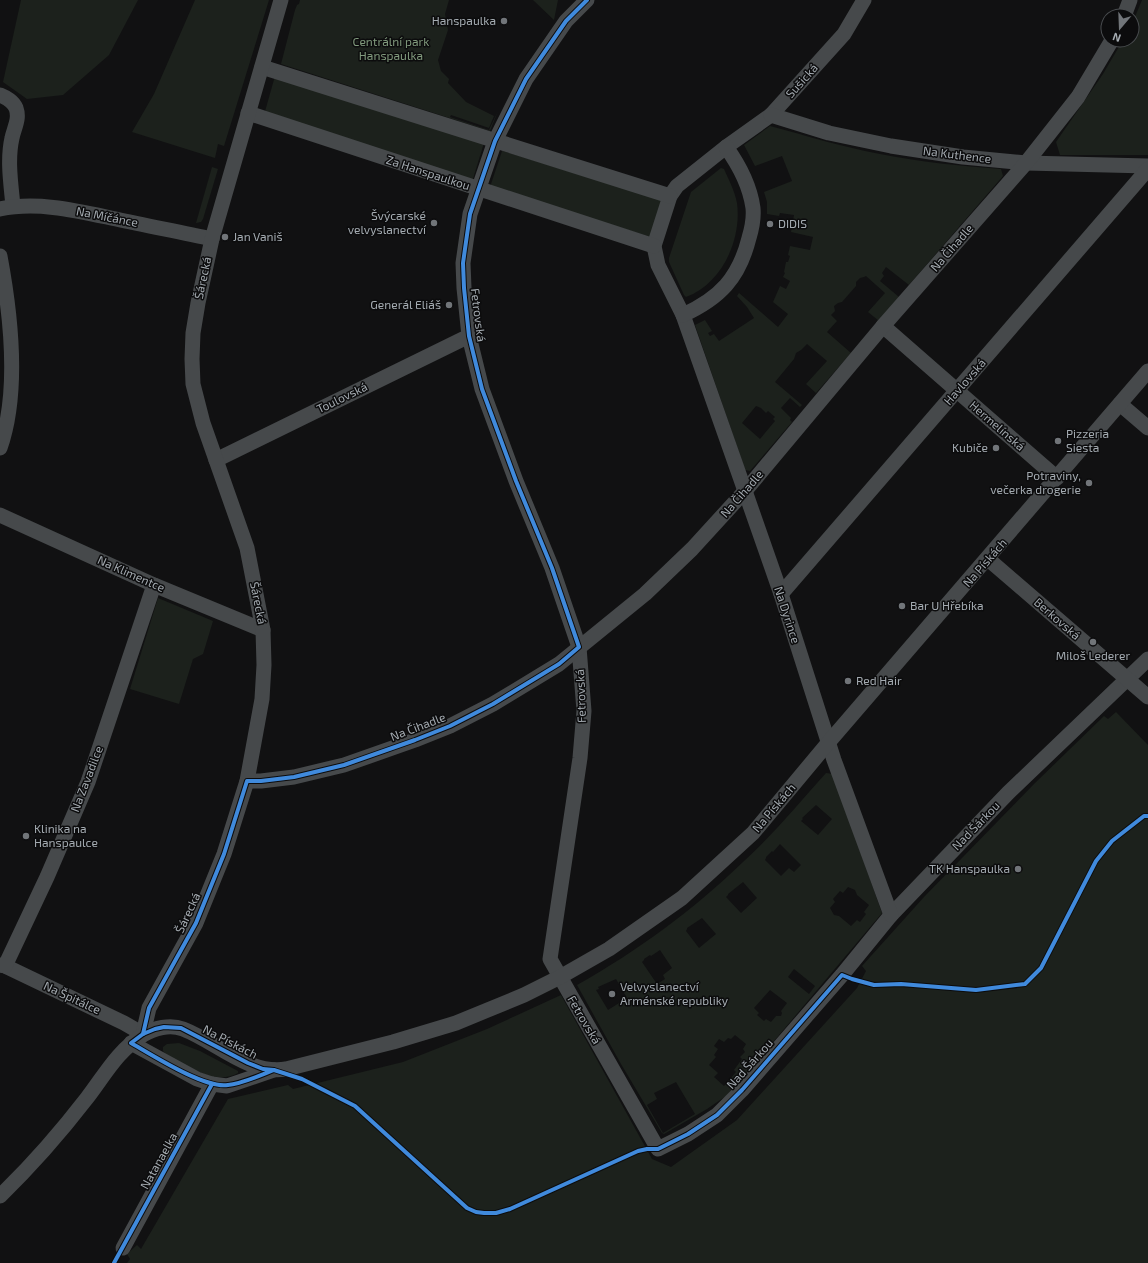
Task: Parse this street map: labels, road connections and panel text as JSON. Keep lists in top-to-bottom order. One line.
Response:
{"streets":{"street":["Sušická","Na Kuthence","Za Hanspaulkou","Na Míčánce","Na Čihadle","Šárecká","Fetrovská","Havlovská","Toulovská","Hermelínská","Na Pískách","Na Klimentce","Na Dyrince","Berkovská","Na Zavadilce","Nad Šárkou","Na Špitálce","Natanaelka"]},"crossings":[["Sušická","Na Kuthence"],["Na Kuthence","Na Čihadle"],["Na Kuthence","Havlovská"],["Za Hanspaulkou","Šárecká"],["Za Hanspaulkou","Fetrovská"],["Na Míčánce","Šárecká"],["Na Čihadle","Šárecká"],["Na Čihadle","Fetrovská"],["Na Čihadle","Hermelínská"],["Na Čihadle","Na Dyrince"],["Šárecká","Toulovská"],["Šárecká","Na Pískách"],["Šárecká","Na Klimentce"],["Šárecká","Na Špitálce"],["Fetrovská","Toulovská"],["Fetrovská","Na Pískách"],["Fetrovská","Nad Šárkou"],["Havlovská","Hermelínská"],["Havlovská","Na Dyrince"],["Hermelínská","Na Pískách"],["Na Pískách","Na Dyrince"],["Na Pískách","Berkovská"],["Na Pískách","Na Špitálce"],["Na Pískách","Natanaelka"],["Na Klimentce","Na Zavadilce"],["Na Dyrince","Nad Šárkou"],["Berkovská","Nad Šárkou"],["Na Zavadilce","Na Špitálce"]],"parks":["Centrální park Hanspaulka"],"places":["Hanspaulka","Švýcarské velvyslanectví","DIDIS","Jan Vaniš","Generál Eliáš","Pizzeria Siesta","Kubiče","Potraviny, večerka drogerie","Bar U Hřebíka","Miloš Lederer","Red Hair","Klinika na Hanspaulce","TK Hanspaulka","Velvyslanectví Arménské republiky"],"north":"bottom"}
